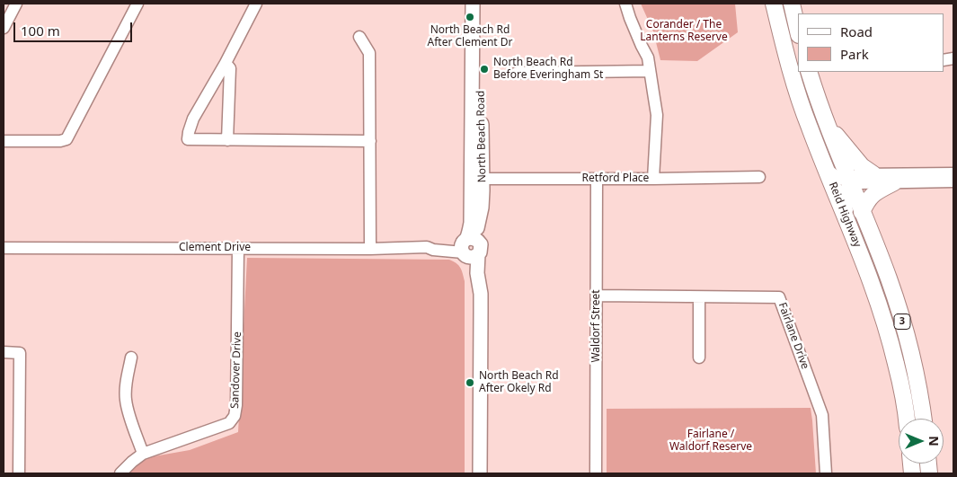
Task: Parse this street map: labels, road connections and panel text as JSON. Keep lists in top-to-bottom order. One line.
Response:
{"streets":{"highway":["Reid Highway","3"],"main road":["North Beach Road"],"street":["Retford Place","Clement Drive","Waldorf Street","Fairlane Drive","Sandover Drive"]},"crossings":[["North Beach Road","Retford Place"],["North Beach Road","Clement Drive"],["Retford Place","Waldorf Street"],["Clement Drive","Sandover Drive"],["Waldorf Street","Fairlane Drive"]],"parks":["Corander / The Lanterns Reserve","Fairlane / Waldorf Reserve"],"places":["North Beach Rd After Clement Dr","North Beach Rd Before Everingham St","North Beach Rd After Okely Rd"],"legend":["Road","Park"],"scale_bar":"100 m","north":"right"}
